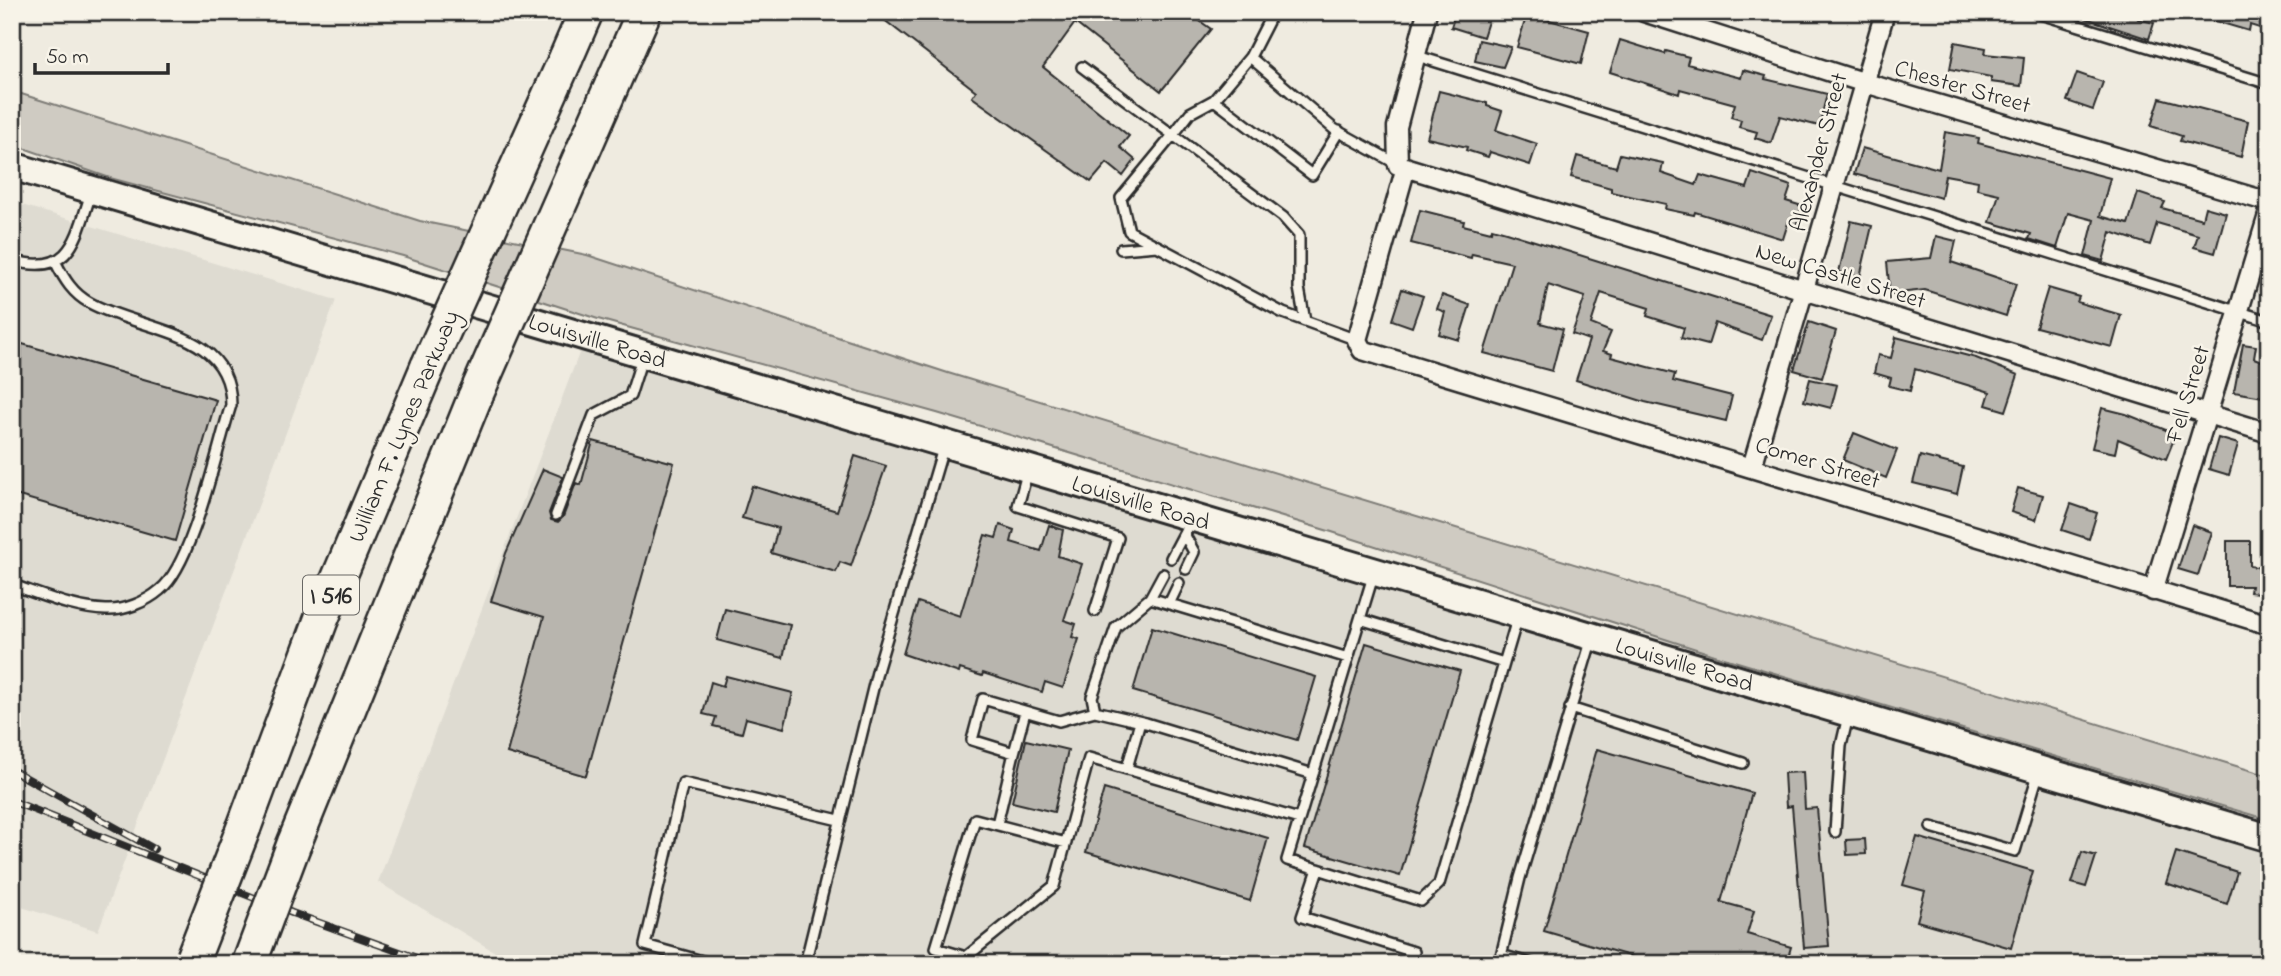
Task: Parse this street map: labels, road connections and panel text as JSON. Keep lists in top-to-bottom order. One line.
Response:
{"streets":{"highway":["William F. Lynes Parkway","I 516"],"main road":["Louisville Road"],"street":["Chester Street","Alexander Street","New Castle Street","Fell Street","Comer Street"]},"crossings":[["Chester Street","Alexander Street"],["Alexander Street","New Castle Street"],["Alexander Street","Comer Street"],["New Castle Street","Fell Street"],["Fell Street","Comer Street"]],"scale_bar":"50 m"}
